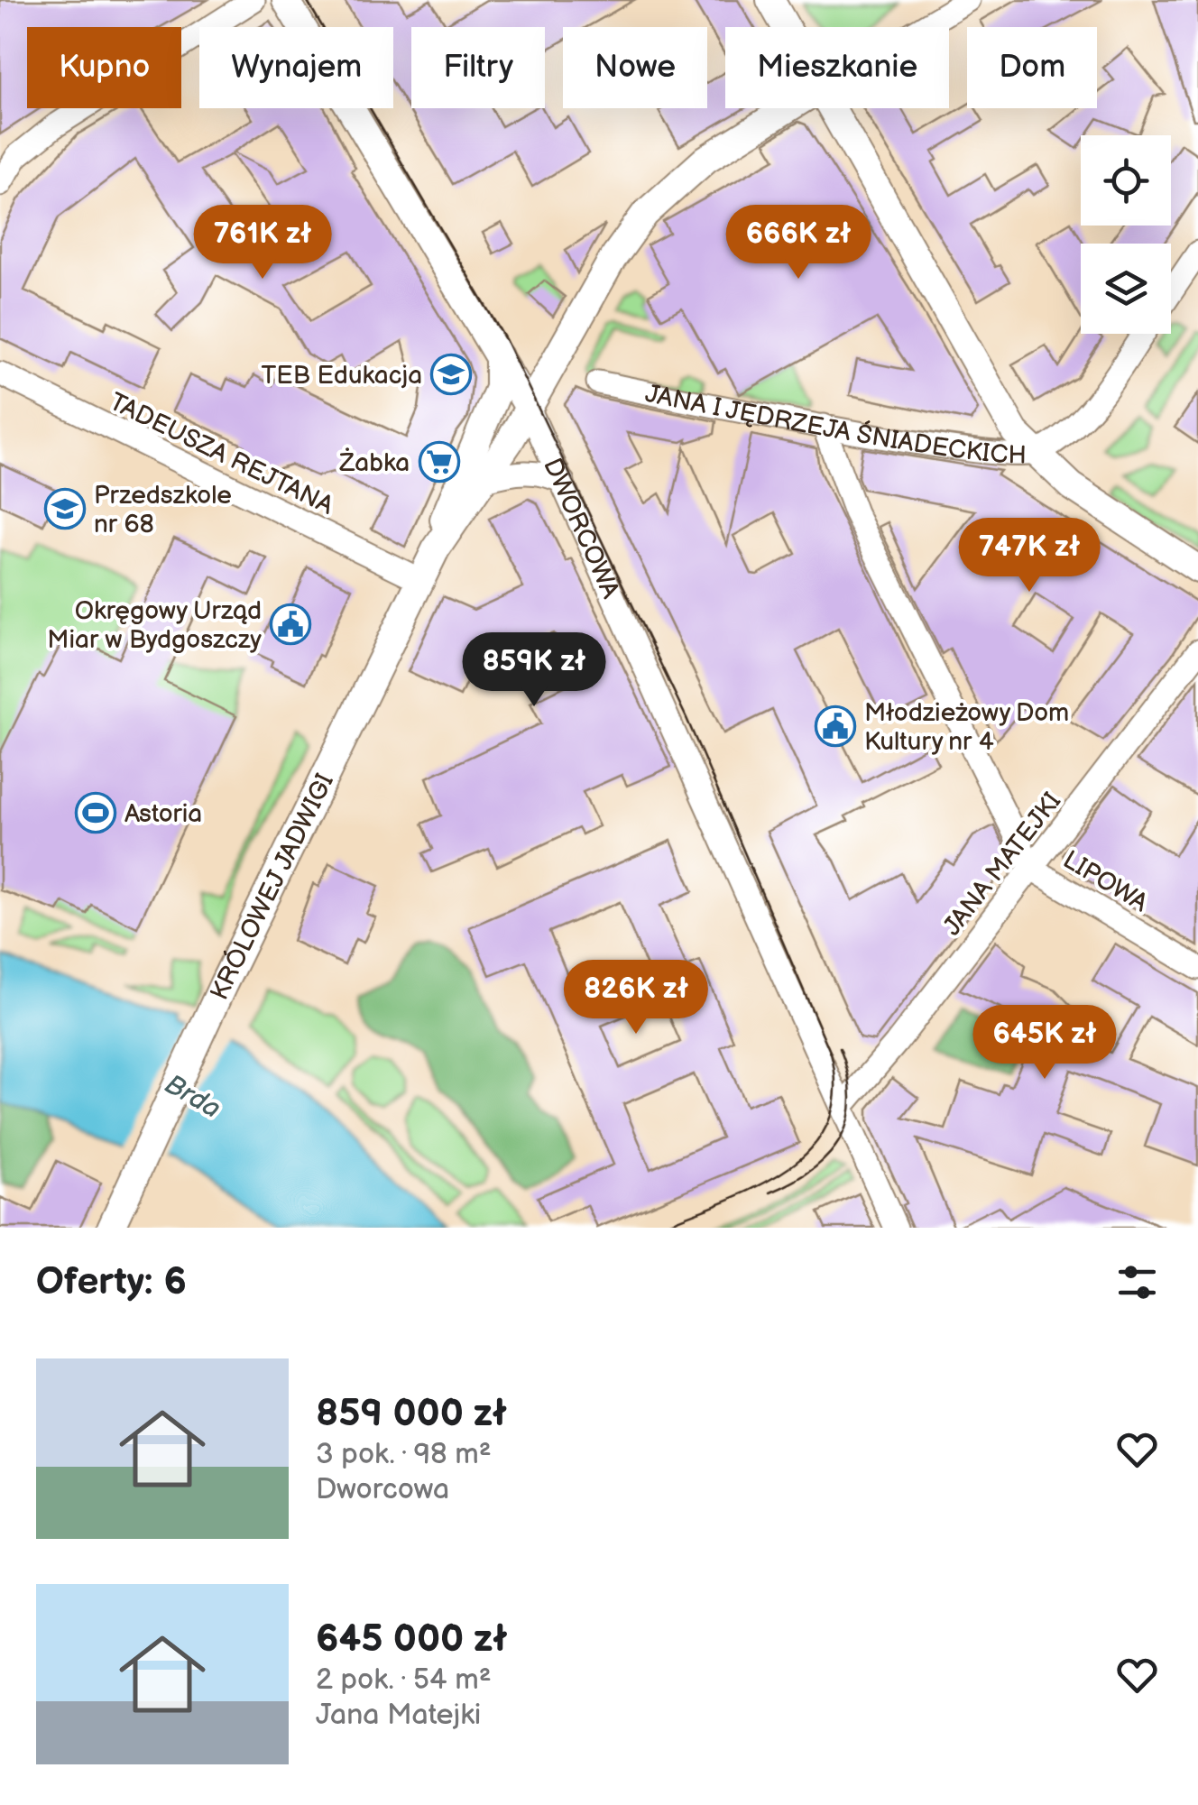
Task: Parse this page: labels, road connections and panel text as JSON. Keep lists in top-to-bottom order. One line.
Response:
{"streets":{"street":["JANA I JĘDRZEJA ŚNIADECKICH","TADEUSZA REJTANA","DWORCOWA","JANA MATEJKI","LIPOWA","KRÓLOWEJ JADWIGI"]},"crossings":[["TADEUSZA REJTANA","KRÓLOWEJ JADWIGI"],["DWORCOWA","JANA MATEJKI"],["DWORCOWA","KRÓLOWEJ JADWIGI"],["JANA MATEJKI","LIPOWA"]],"water":["Brda"],"places":{"school or university":["TEB Edukacja","Przedszkole nr 68"],"supermarket":["Żabka"],"public building":["Okręgowy Urząd Miar w Bydgoszczy","Młodzieżowy Dom Kultury nr 4"],"sports":["Astoria"]},"page":{"chip":["Kupno","Wynajem","Filtry","Nowe","Mieszkanie","Dom"],"price":["761K zł","666K zł","747K zł","859K zł","826K zł","645K zł"],"heading":"Oferty: 6","list":[{"name":"859 000 zł","note":"3 pok. · 98 m² · Dworcowa"},{"name":"645 000 zł","note":"2 pok. · 54 m² · Jana Matejki"}]}}
